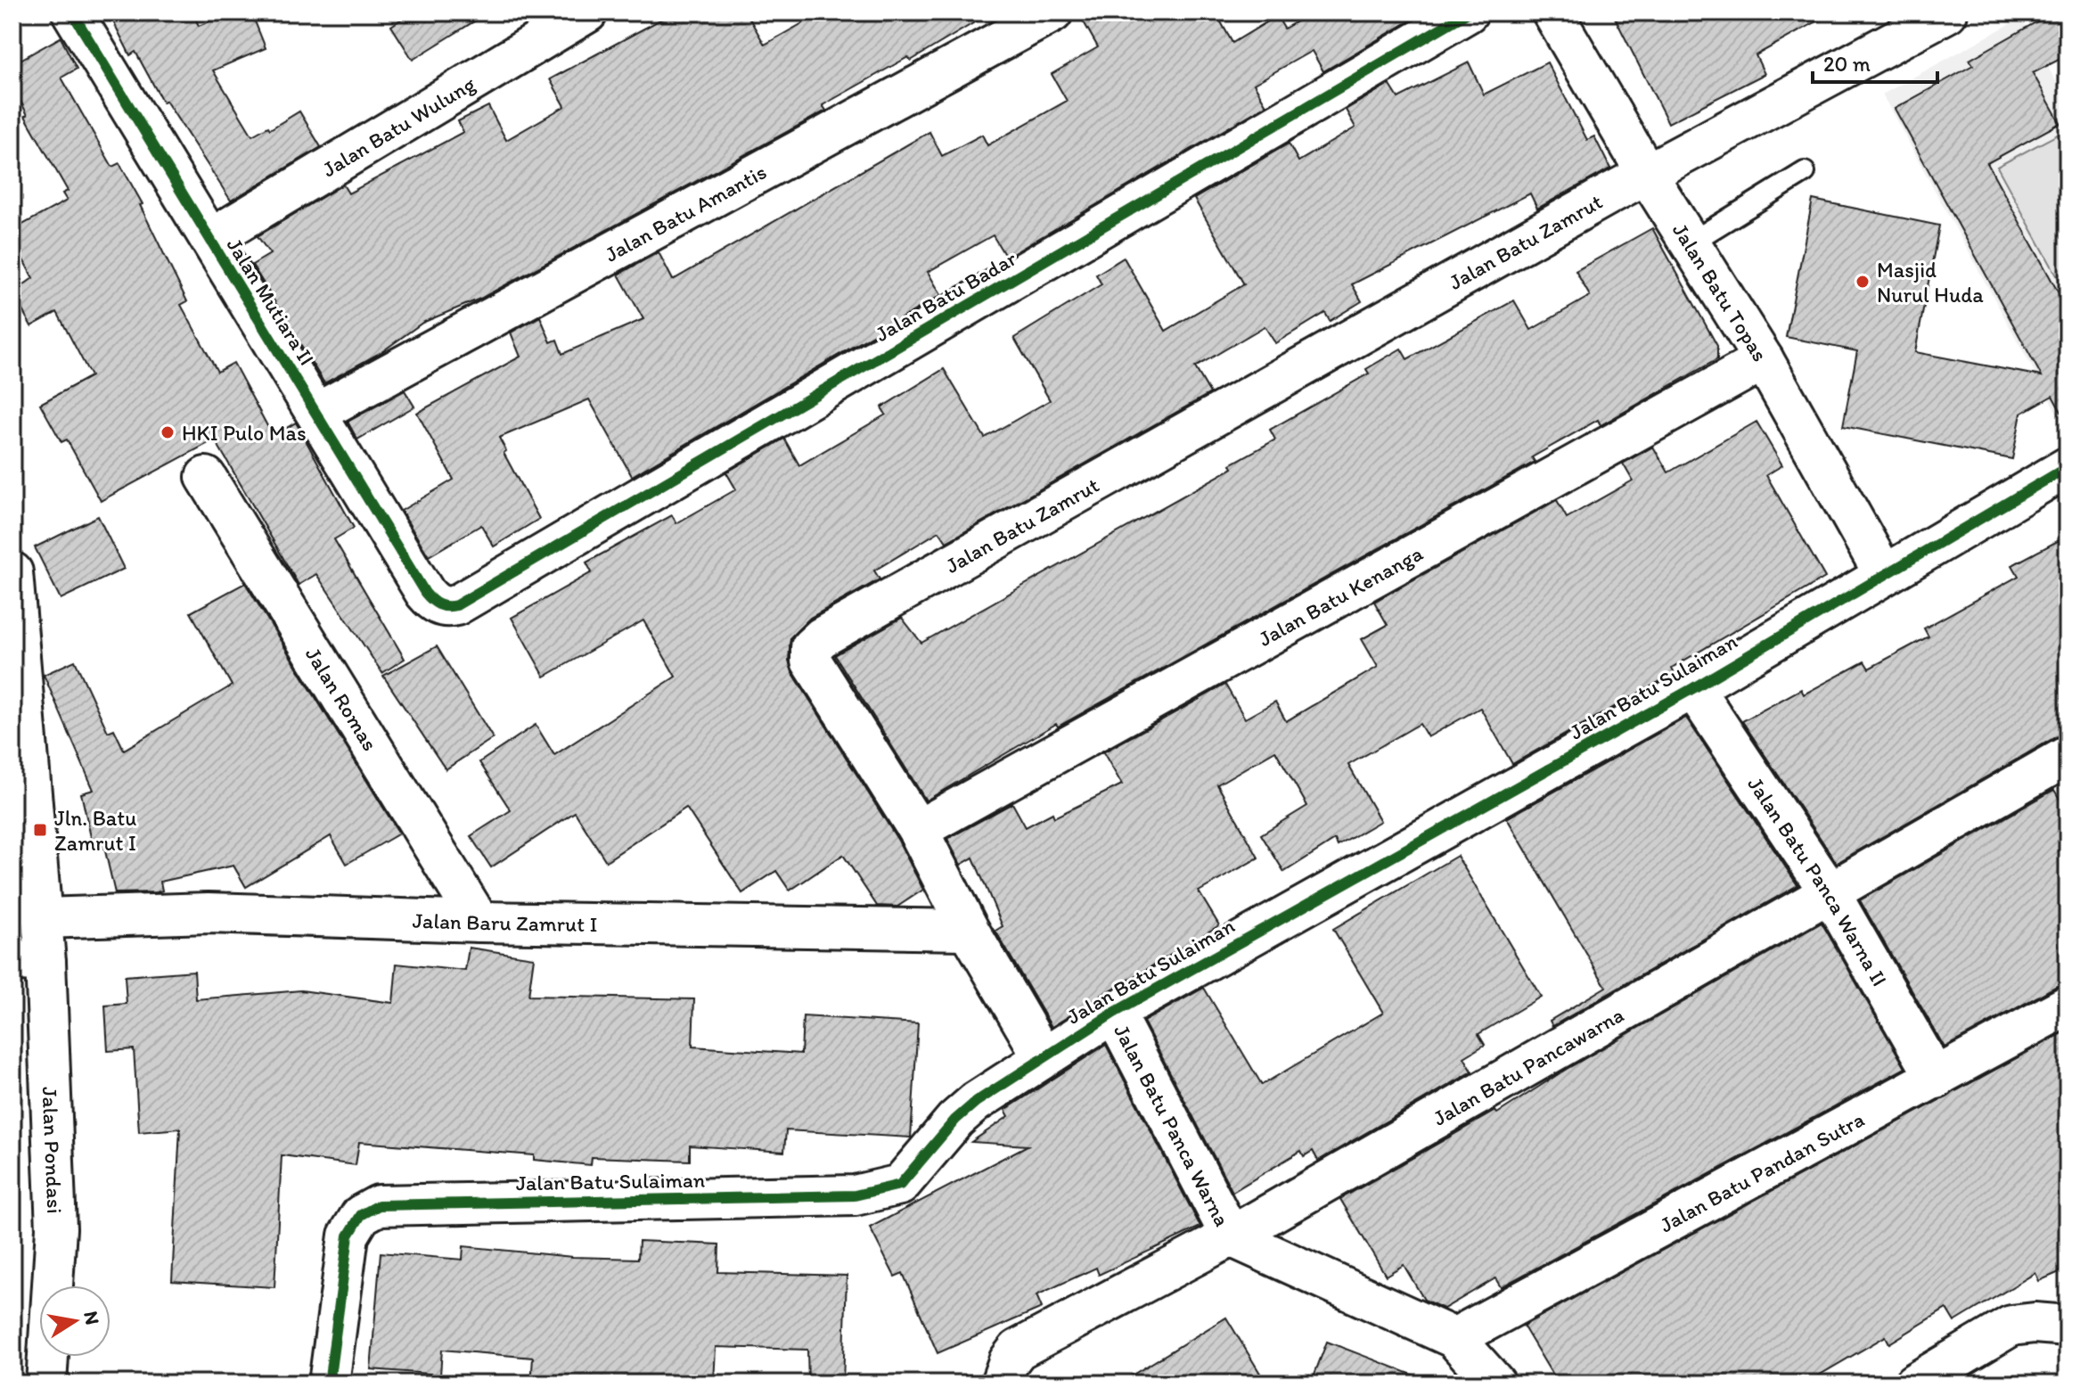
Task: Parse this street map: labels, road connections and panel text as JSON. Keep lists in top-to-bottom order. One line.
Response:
{"streets":{"street":["Jalan Batu Wulung","Jalan Batu Amantis","Jalan Batu Zamrut","Jalan Batu Topas","Jalan Batu Badar","Jalan Mutiara II","Jalan Batu Kenanga","Jalan Batu Sulaiman","Jalan Romas","Jalan Batu Panca Warna II","Jalan Baru Zamrut I","Jalan Batu Pancawarna","Jalan Batu Panca Warna","Jalan Pondasi","Jalan Batu Pandan Sutra"]},"crossings":[["Jalan Batu Wulung","Jalan Mutiara II"],["Jalan Batu Amantis","Jalan Mutiara II"],["Jalan Batu Zamrut","Jalan Batu Topas"],["Jalan Batu Zamrut","Jalan Batu Kenanga"],["Jalan Batu Zamrut","Jalan Batu Sulaiman"],["Jalan Batu Zamrut","Jalan Baru Zamrut I"],["Jalan Batu Topas","Jalan Batu Kenanga"],["Jalan Batu Topas","Jalan Batu Sulaiman"],["Jalan Batu Badar","Jalan Mutiara II"],["Jalan Batu Sulaiman","Jalan Batu Panca Warna II"],["Jalan Batu Sulaiman","Jalan Batu Panca Warna"],["Jalan Romas","Jalan Baru Zamrut I"],["Jalan Batu Panca Warna II","Jalan Batu Pancawarna"],["Jalan Batu Panca Warna II","Jalan Batu Pandan Sutra"],["Jalan Baru Zamrut I","Jalan Pondasi"],["Jalan Batu Pancawarna","Jalan Batu Panca Warna"]],"places":{"other":["Masjid Nurul Huda","HKI Pulo Mas"],"transit":["Jln. Batu Zamrut I"]},"scale_bar":"20 m","north":"right"}
